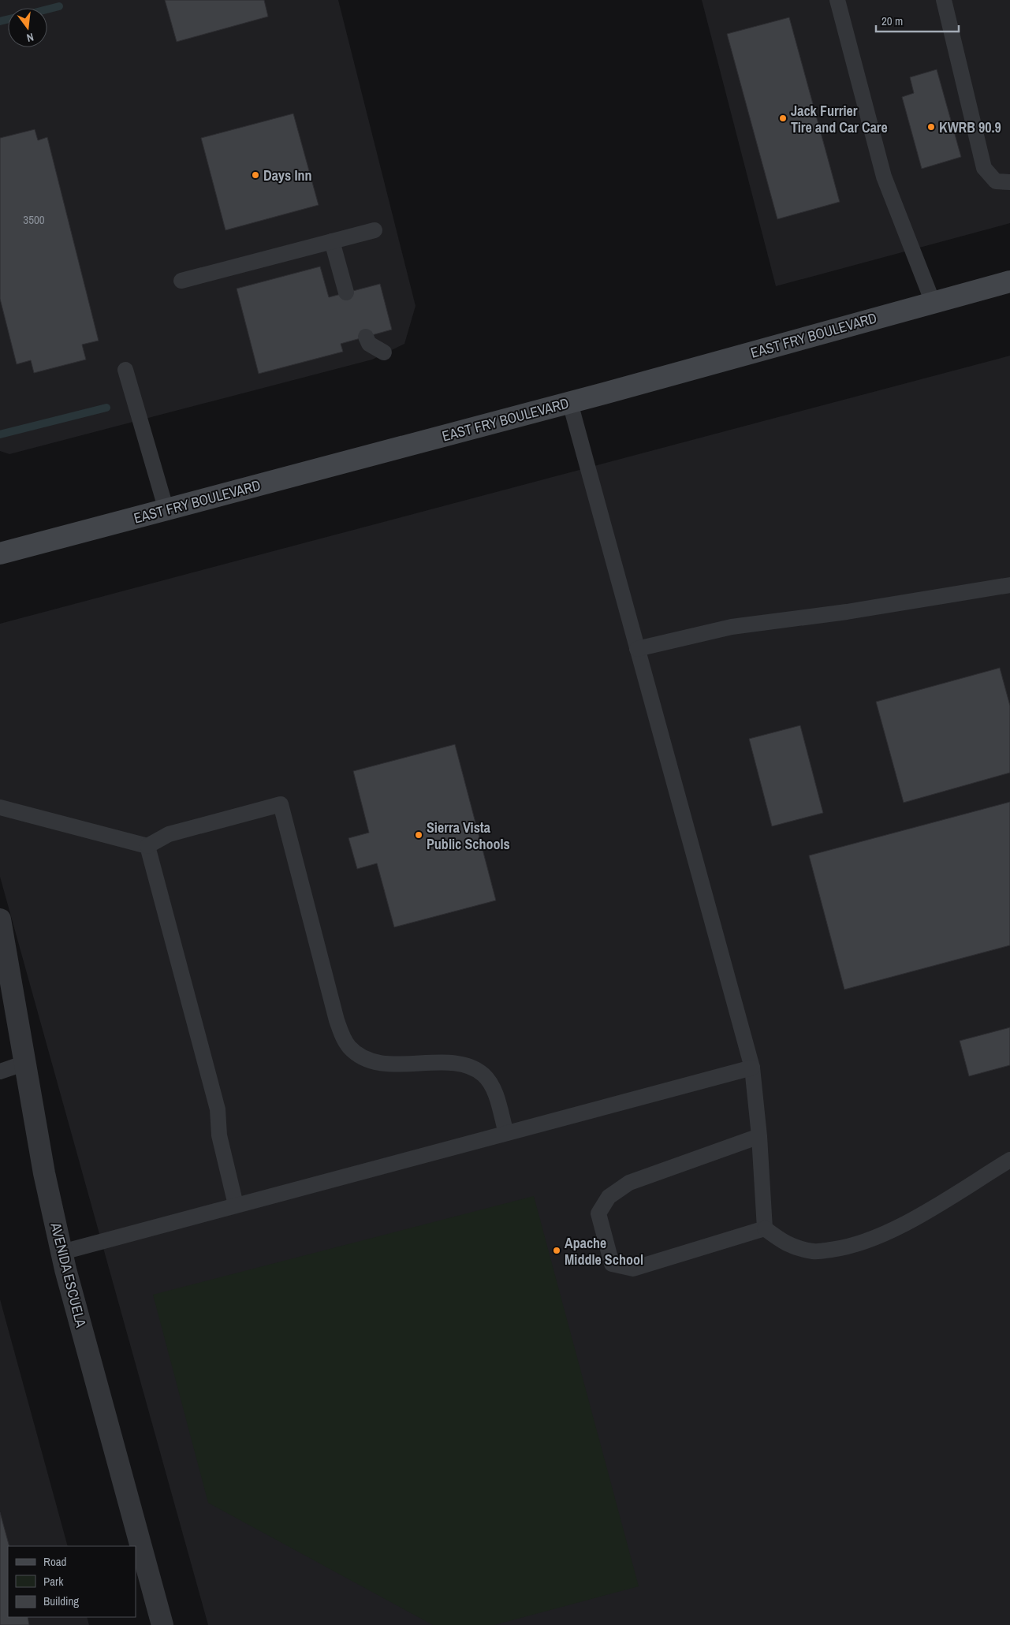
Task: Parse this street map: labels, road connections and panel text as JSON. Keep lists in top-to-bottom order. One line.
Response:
{"streets":{"main road":["EAST FRY BOULEVARD"],"street":["AVENIDA ESCUELA"]},"places":["Jack Furrier Tire and Car Care","KWRB 90.9","Days Inn","Sierra Vista Public Schools","Apache Middle School"],"house_numbers":["3500"],"legend":["Road","Park","Building"],"scale_bar":"20 m","north":"bottom"}
